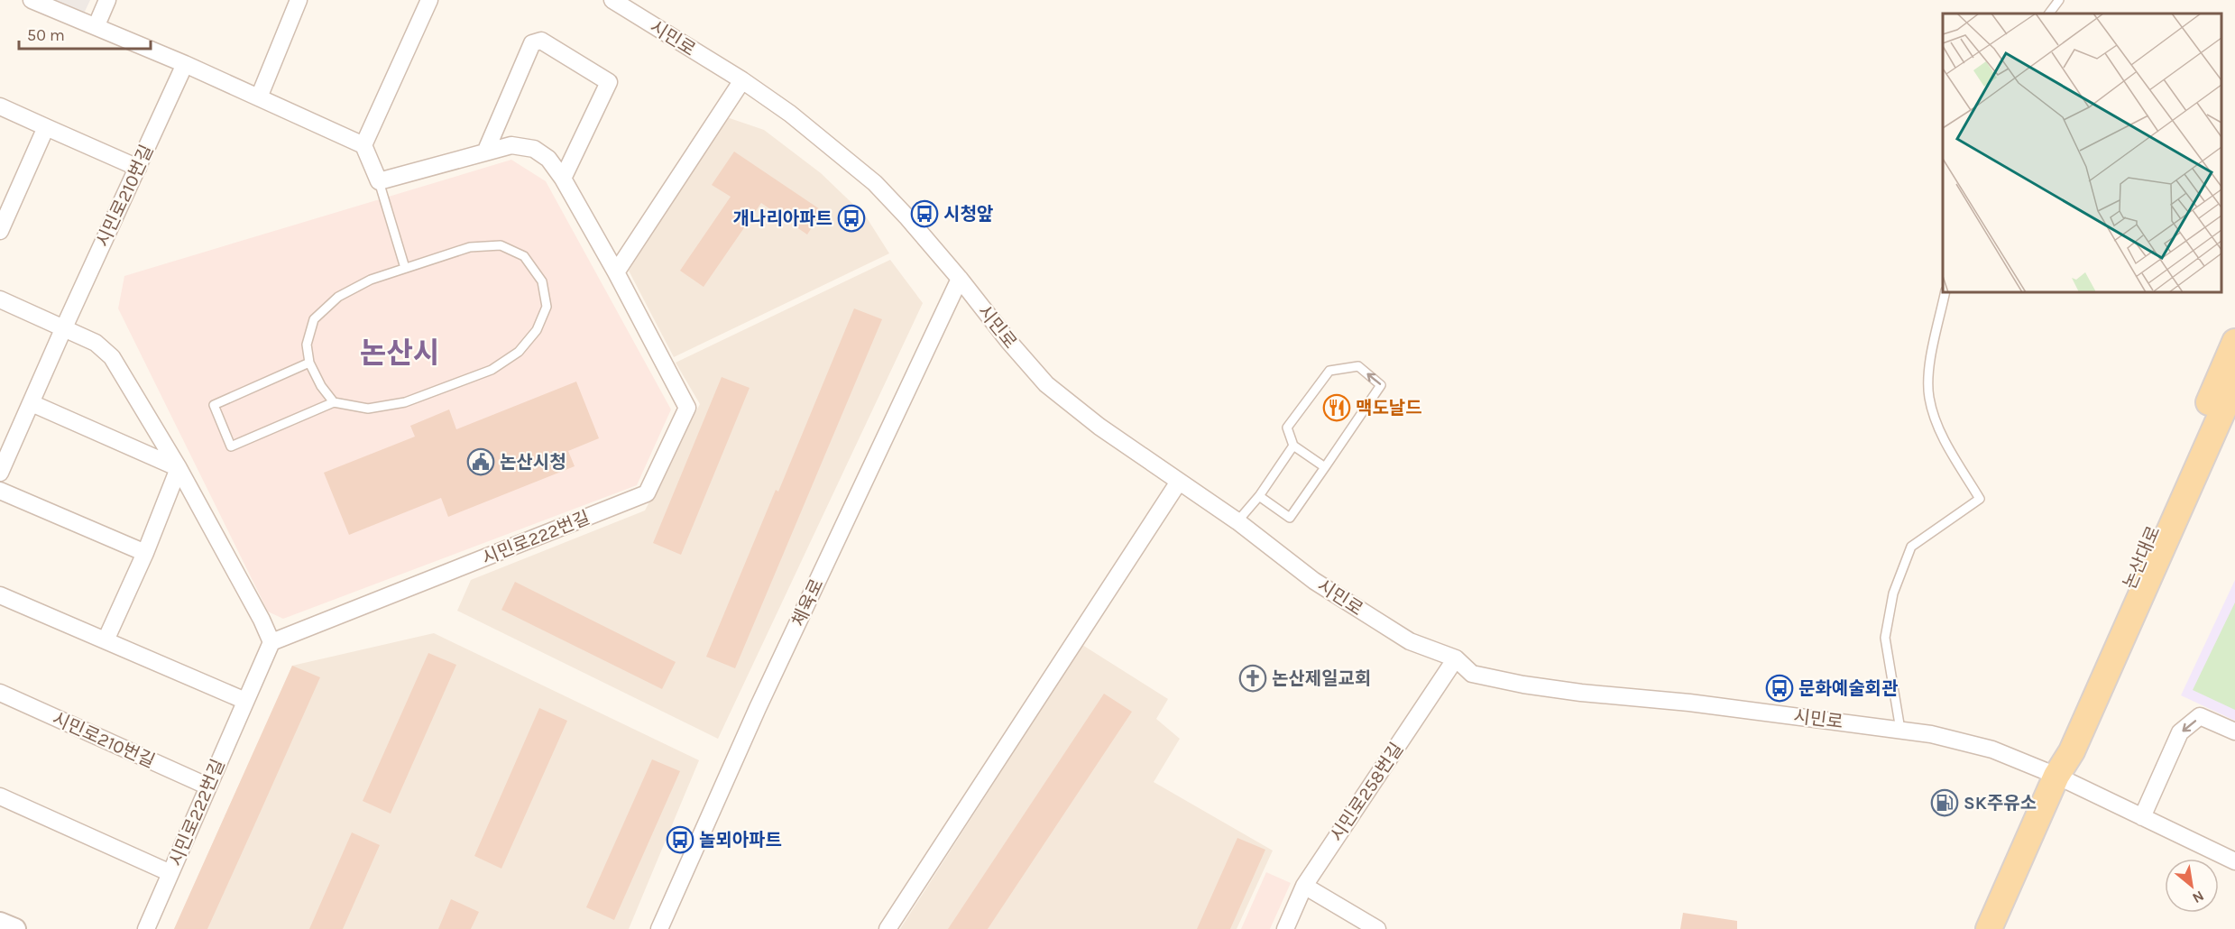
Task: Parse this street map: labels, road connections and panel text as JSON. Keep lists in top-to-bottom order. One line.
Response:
{"streets":{"main road":["논산대로"],"street":["시민로","시민로210번길","시민로222번길","체육로","시민로258번길"]},"crossings":[["시민로","논산대로"],["시민로","체육로"],["시민로","시민로258번길"],["시민로210번길","시민로222번길"]],"districts":["논산시"],"places":{"bus stop":["시청앞","개나리아파트","문화예술회관","놀뫼아파트"],"restaurant":["맥도날드"],"public building":["논산시청"],"church":["논산제일교회"],"fuel station":["SK주유소"]},"scale_bar":"50 m","north":"bottom right"}
